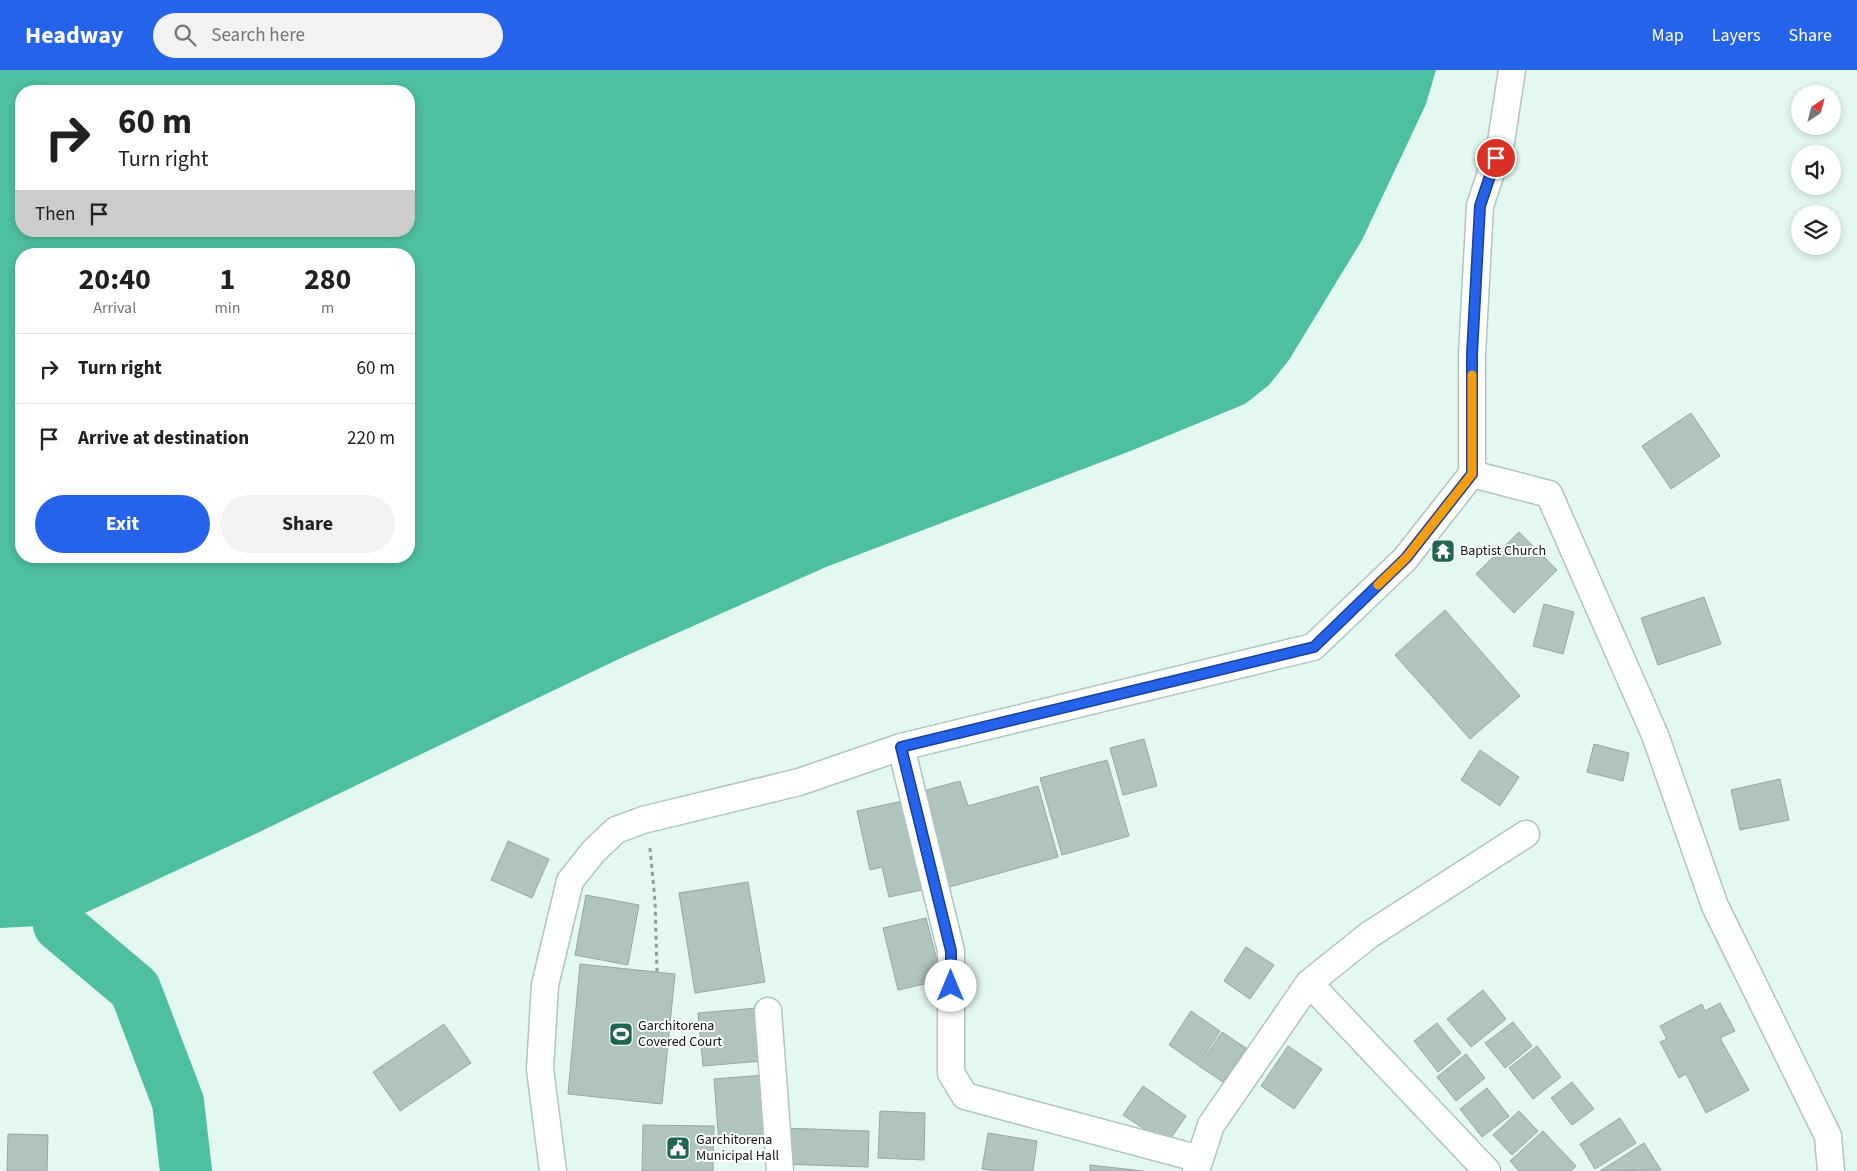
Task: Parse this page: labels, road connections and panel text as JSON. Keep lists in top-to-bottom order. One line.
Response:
{"places":{"temple":["Baptist Church"],"sports":["Garchitorena Covered Court"],"public building":["Garchitorena Municipal Hall"]},"north":"top right","page":{"header":"Headway","search":"Search here","nav":["Map","Layers","Share"],"turn":["60 m","Turn right"],"then":"Then","eta":["20:40","Arrival","1","min","280","m"],"list":[{"name":"Turn right","value":"60 m"},{"name":"Arrive at destination","value":"220 m"}],"buttons":["Exit","Share"]}}
